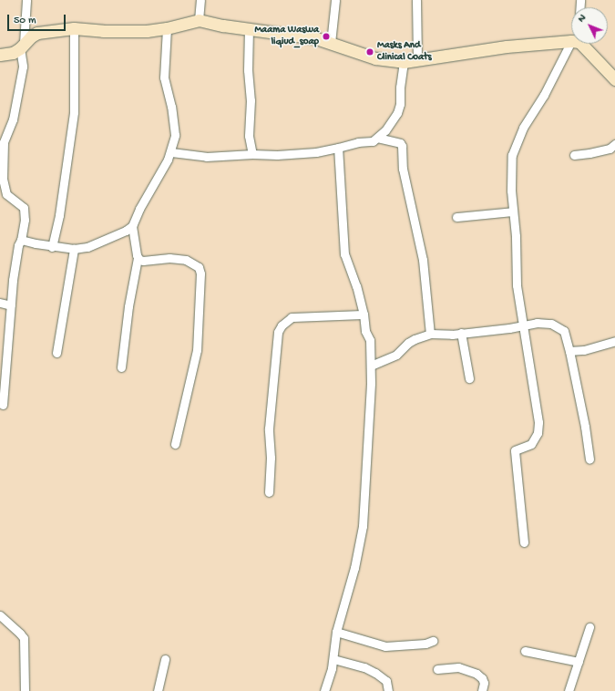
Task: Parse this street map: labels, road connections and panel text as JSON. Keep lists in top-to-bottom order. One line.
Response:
{"places":["Maama Waswa liqiud_soap","Masks And Clinical Coats"],"scale_bar":"50 m","north":"top left"}
